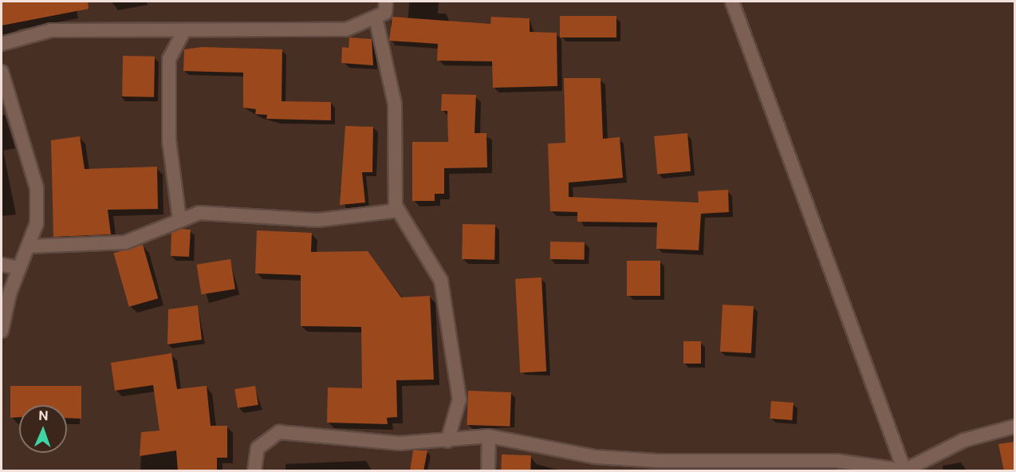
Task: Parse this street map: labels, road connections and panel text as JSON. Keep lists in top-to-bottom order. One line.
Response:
{"north":"top"}
